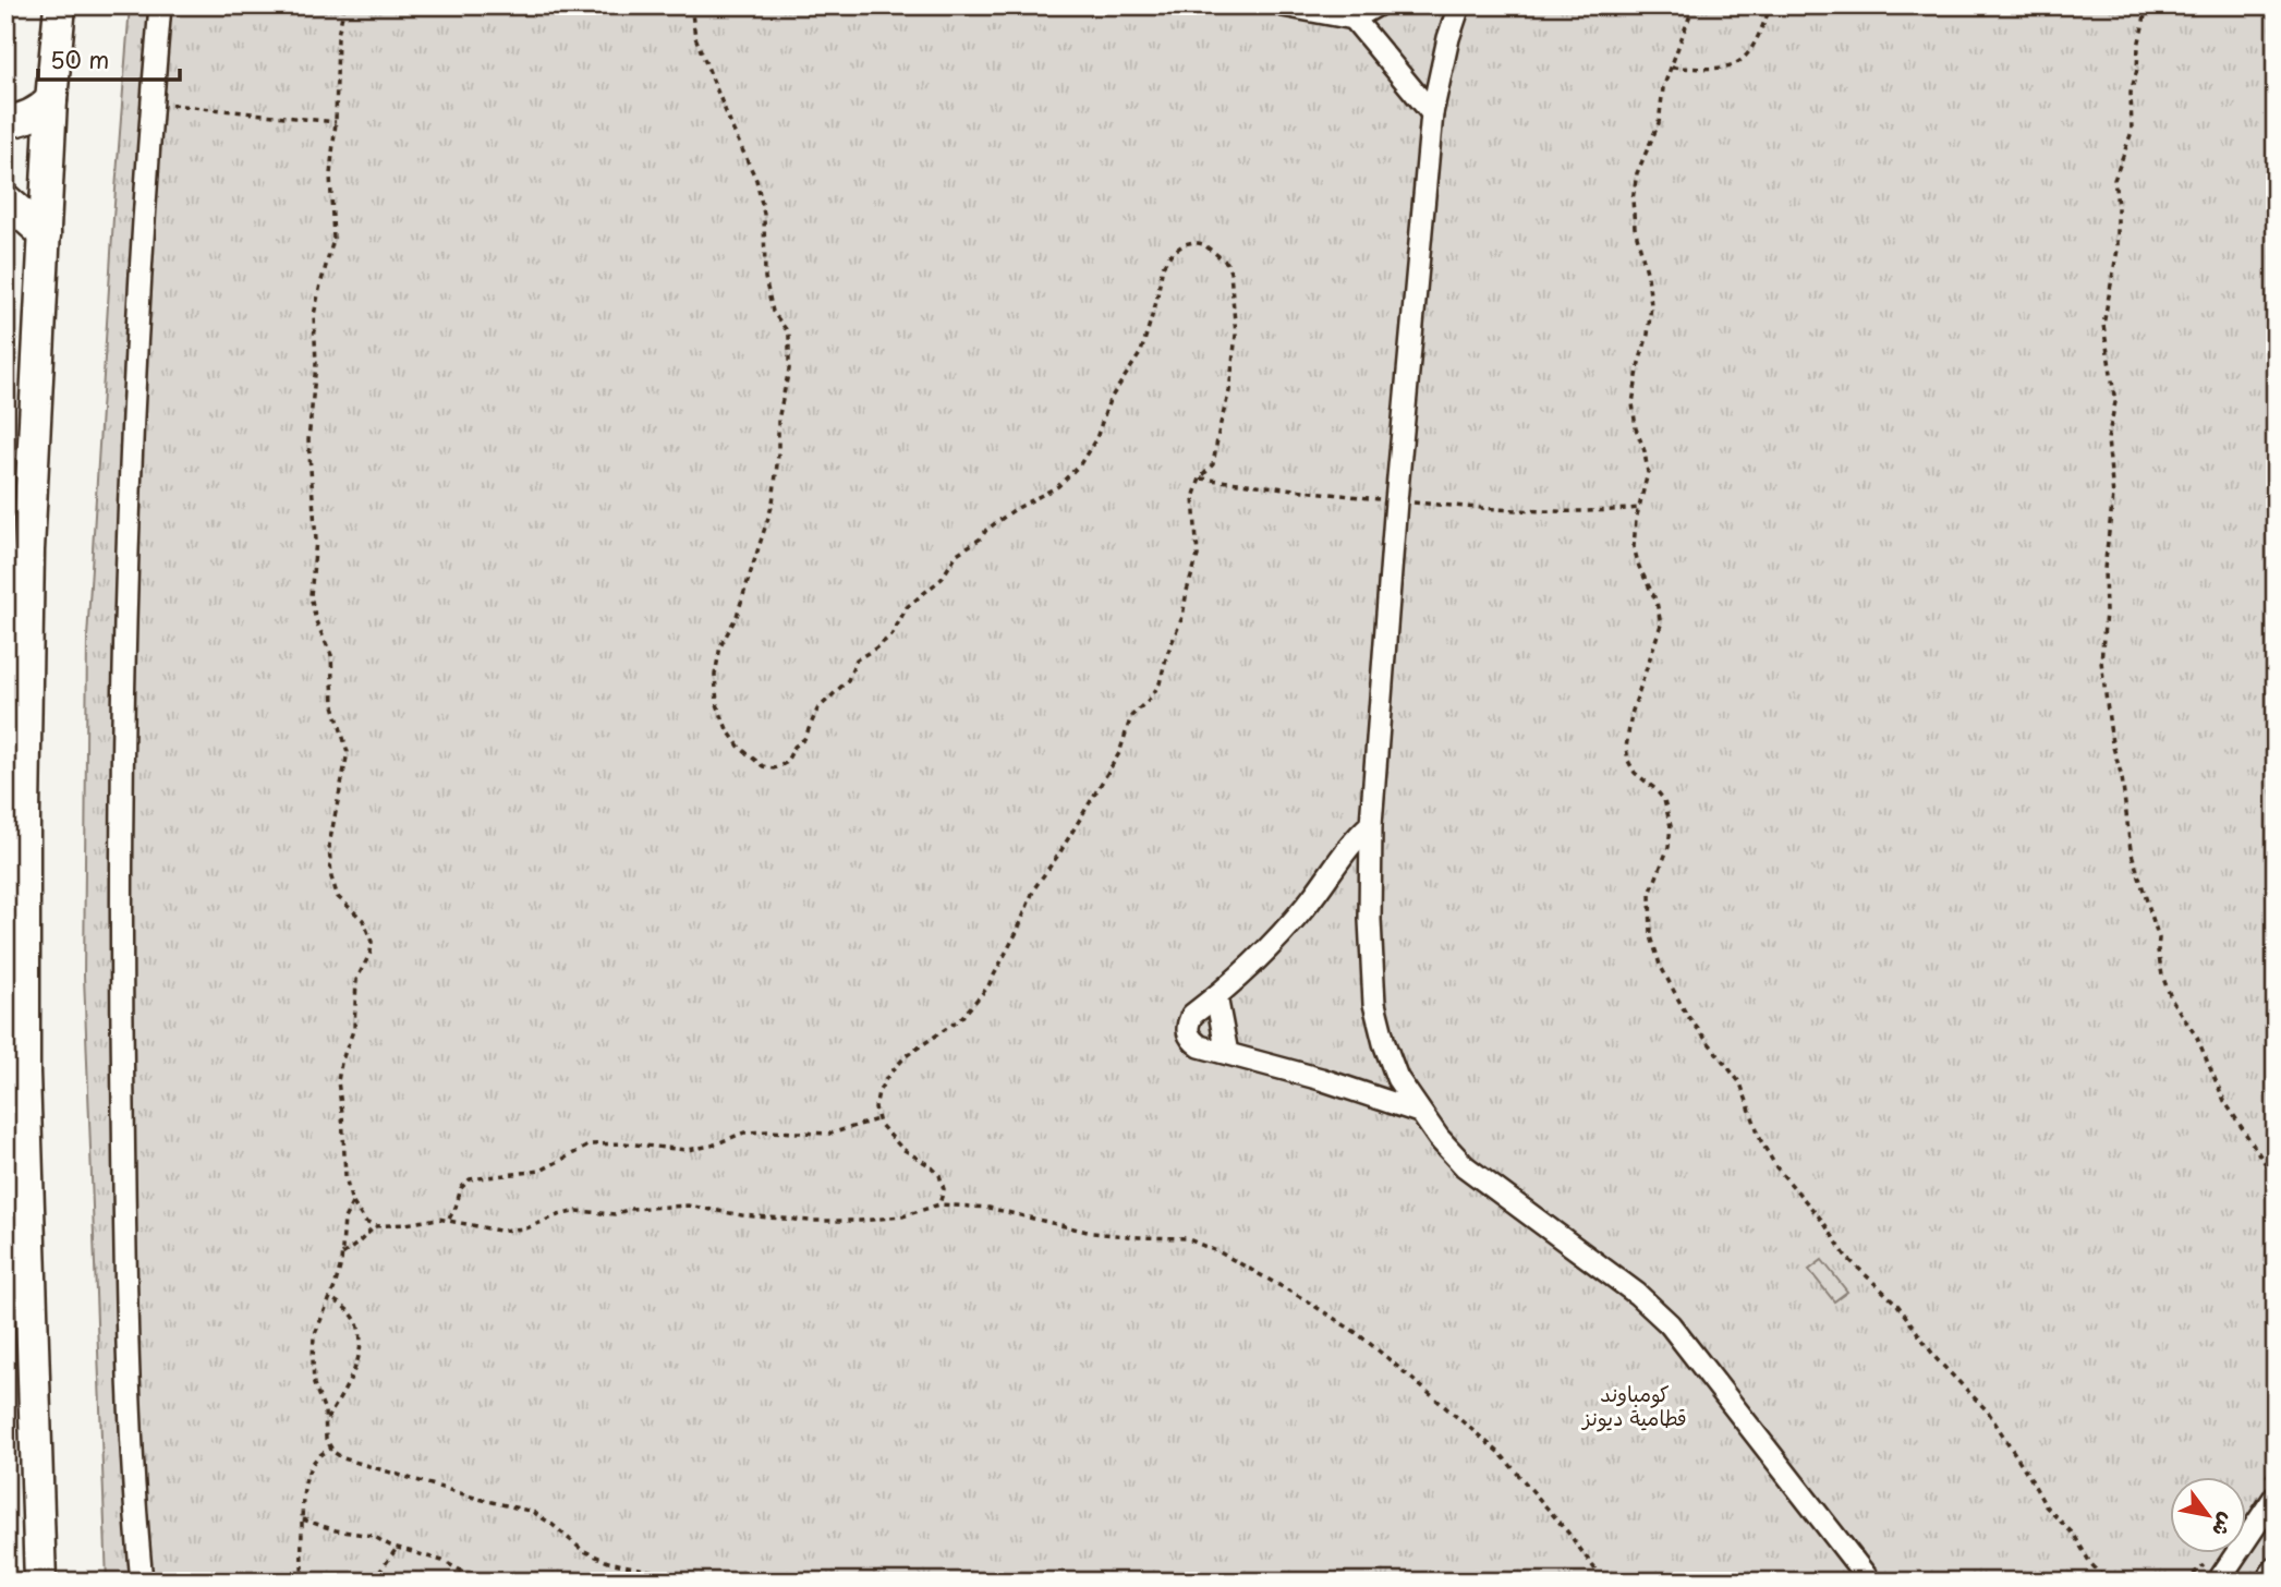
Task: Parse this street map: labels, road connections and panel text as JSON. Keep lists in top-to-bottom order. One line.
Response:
{"districts":["كومباوند قطامية ديونز"],"scale_bar":"50 m","north":"bottom right"}
